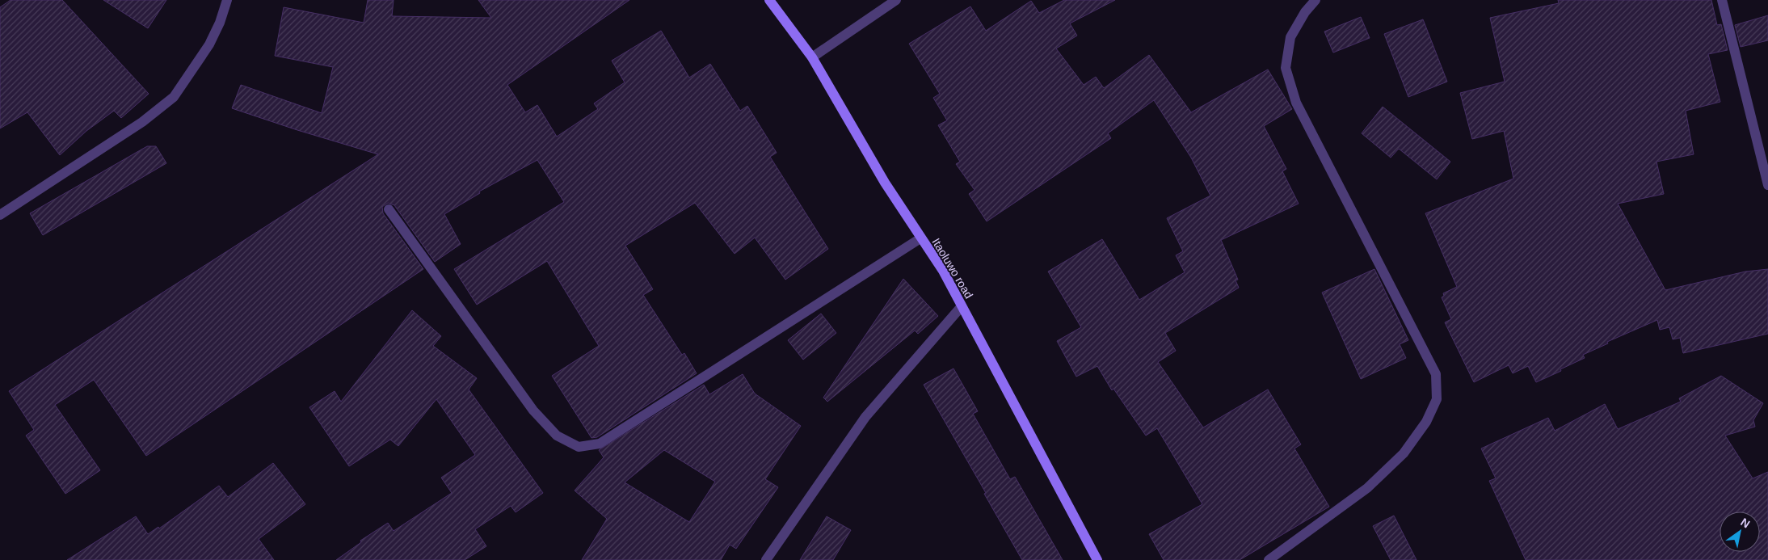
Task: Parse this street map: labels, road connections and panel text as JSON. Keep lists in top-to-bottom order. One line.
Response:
{"streets":{"street":["Itaoluwo road"]},"north":"top right"}
